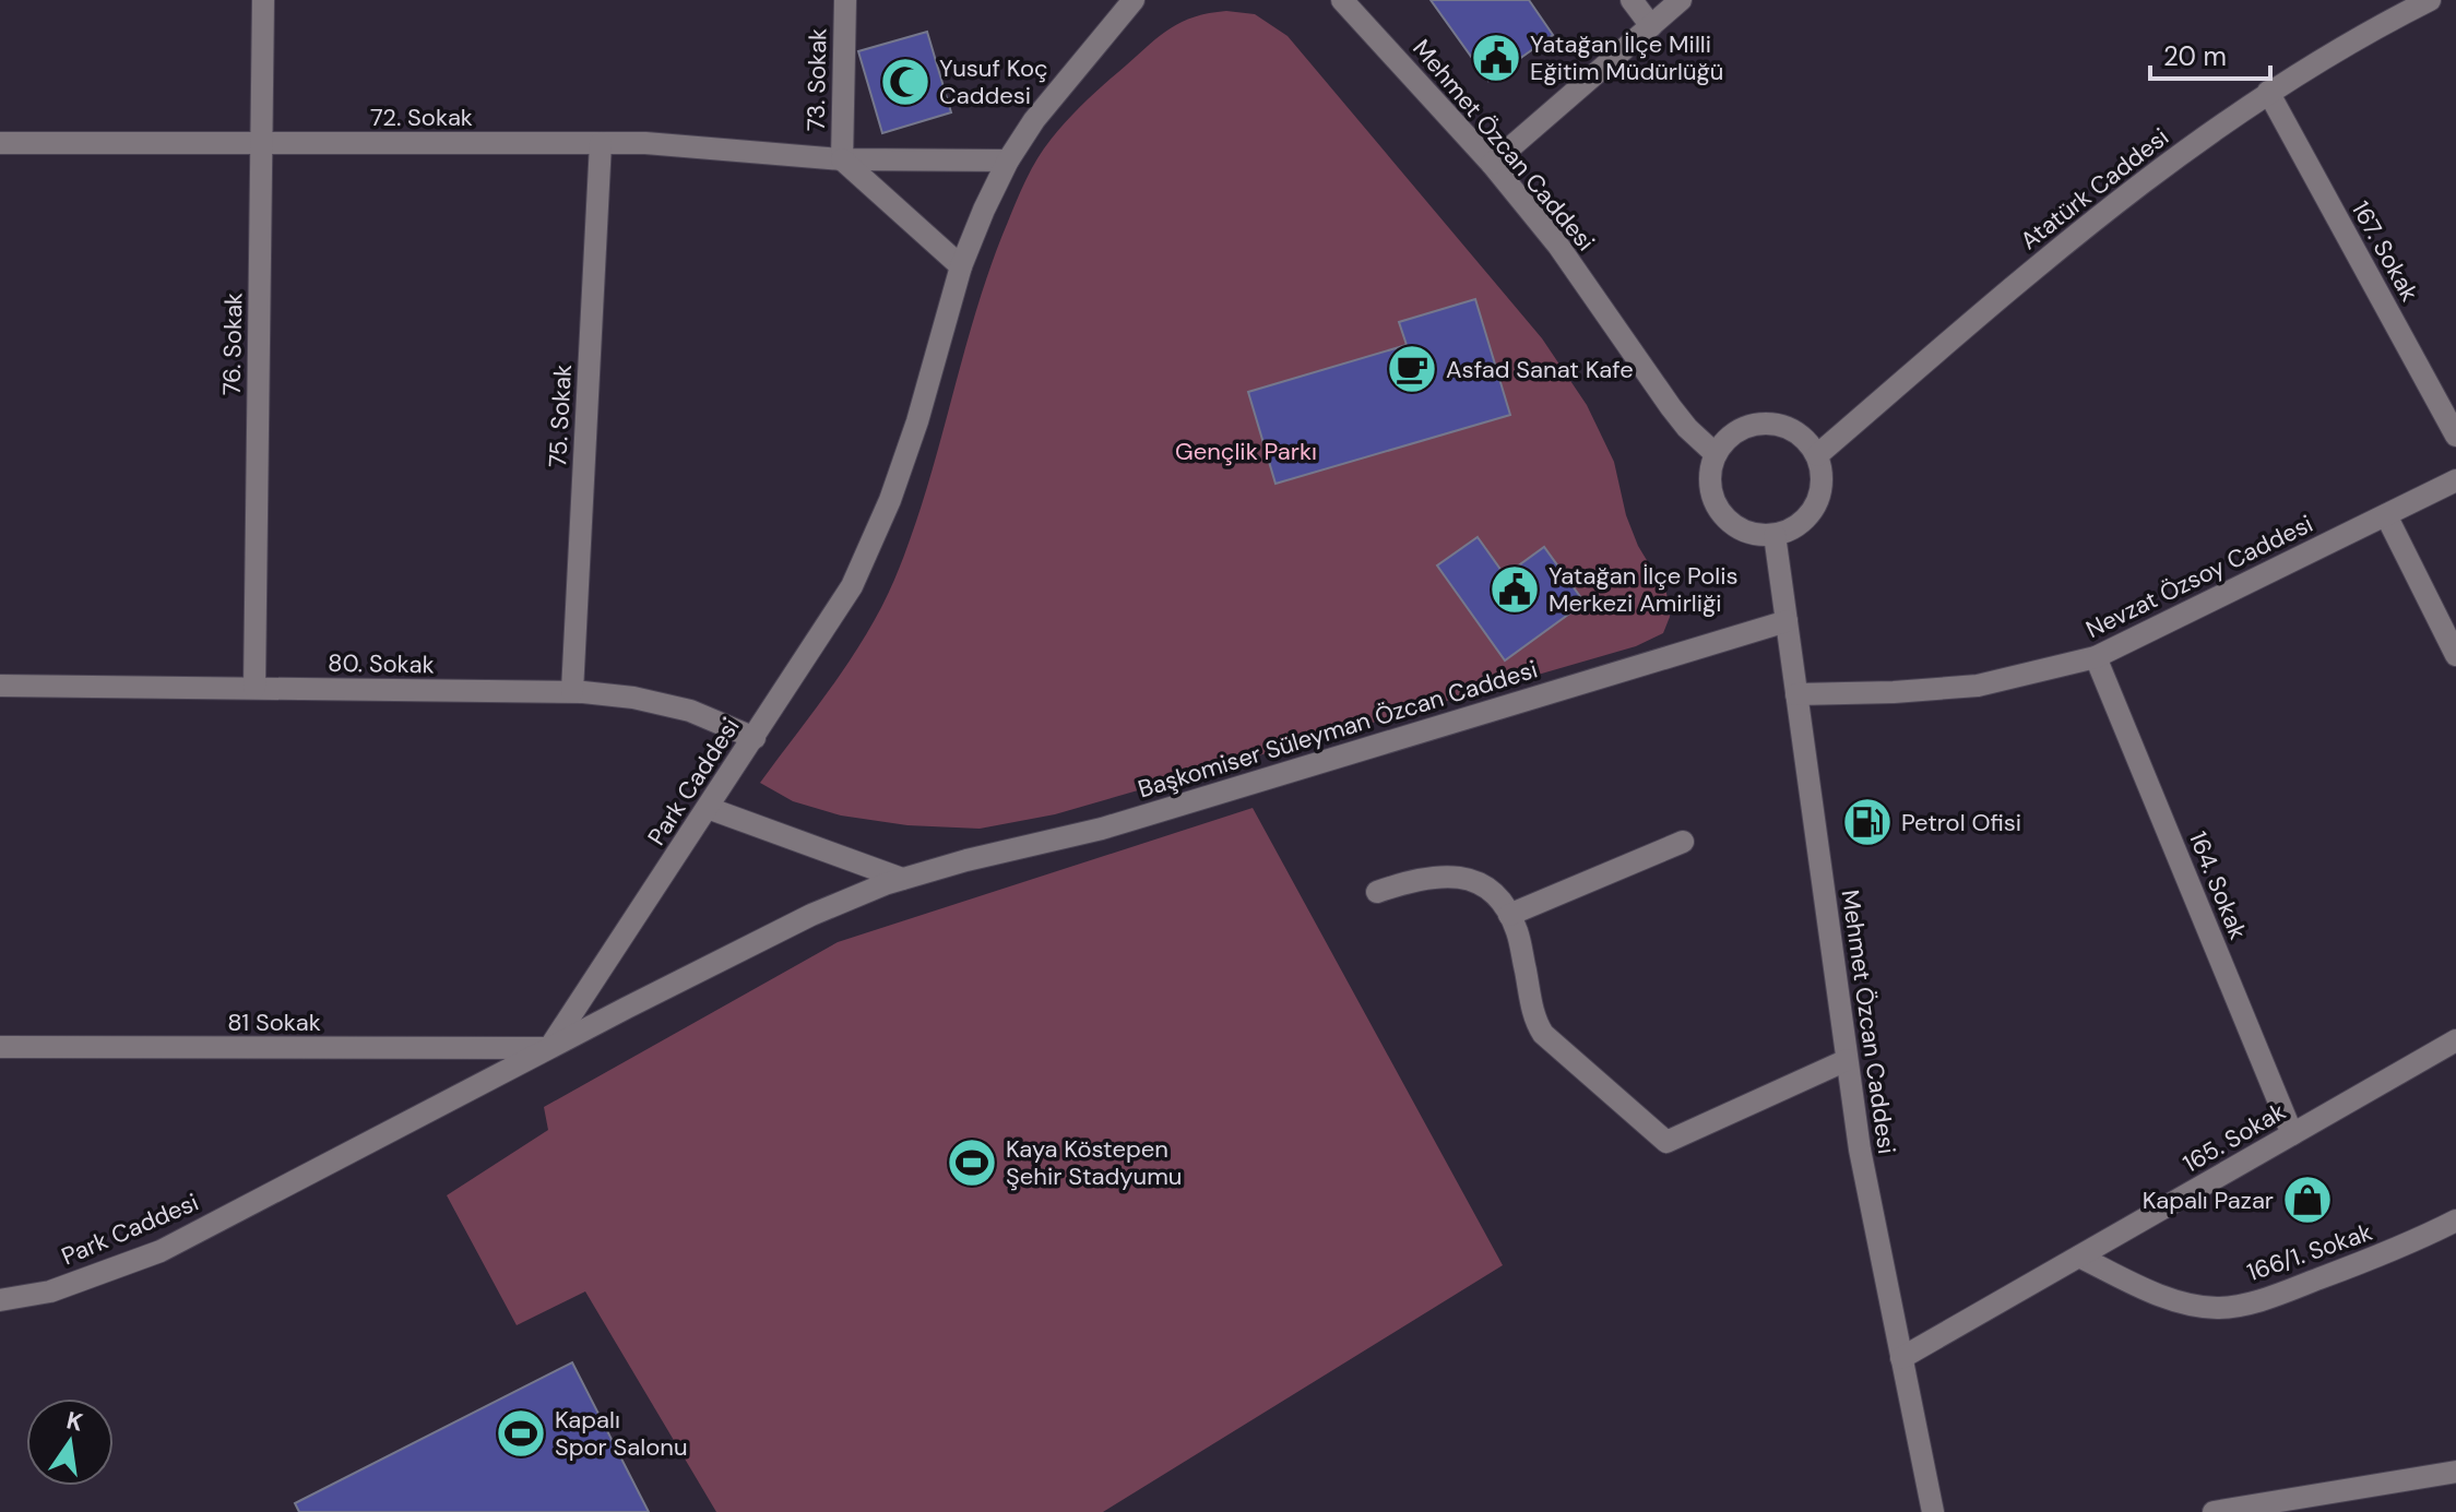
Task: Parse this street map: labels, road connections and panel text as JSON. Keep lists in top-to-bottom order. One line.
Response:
{"streets":{"street":["73. Sokak","72. Sokak","Mehmet Özcan Caddesi","Atatürk Caddesi","167. Sokak","76. Sokak","75. Sokak","Nevzat Özsoy Caddesi","80. Sokak","Başkomiser Süleyman Özcan Caddesi","Park Caddesi","164. Sokak","81 Sokak","165. Sokak","166/1. Sokak"]},"crossings":[["73. Sokak","72. Sokak"],["72. Sokak","76. Sokak"],["72. Sokak","75. Sokak"],["72. Sokak","Park Caddesi"],["Mehmet Özcan Caddesi","Atatürk Caddesi"],["Mehmet Özcan Caddesi","Nevzat Özsoy Caddesi"],["Mehmet Özcan Caddesi","Başkomiser Süleyman Özcan Caddesi"],["Mehmet Özcan Caddesi","165. Sokak"],["Atatürk Caddesi","167. Sokak"],["76. Sokak","80. Sokak"],["75. Sokak","80. Sokak"],["Nevzat Özsoy Caddesi","164. Sokak"],["80. Sokak","Park Caddesi"],["Başkomiser Süleyman Özcan Caddesi","Park Caddesi"],["Başkomiser Süleyman Özcan Caddesi","81 Sokak"],["Park Caddesi","81 Sokak"],["164. Sokak","165. Sokak"],["165. Sokak","166/1. Sokak"]],"parks":["Gençlik Parkı"],"places":{"public building":["Yatağan İlçe Milli Eğitim Müdürlüğü","Yatağan İlçe Polis Merkezi Amirliği"],"mosque":["Yusuf Koç Caddesi"],"cafe":["Asfad Sanat Kafe"],"fuel station":["Petrol Ofisi"],"sports":["Kaya Köstepen Şehir Stadyumu","Kapalı Spor Salonu"],"shop":["Kapalı Pazar"]},"scale_bar":"20 m","north":"top"}
